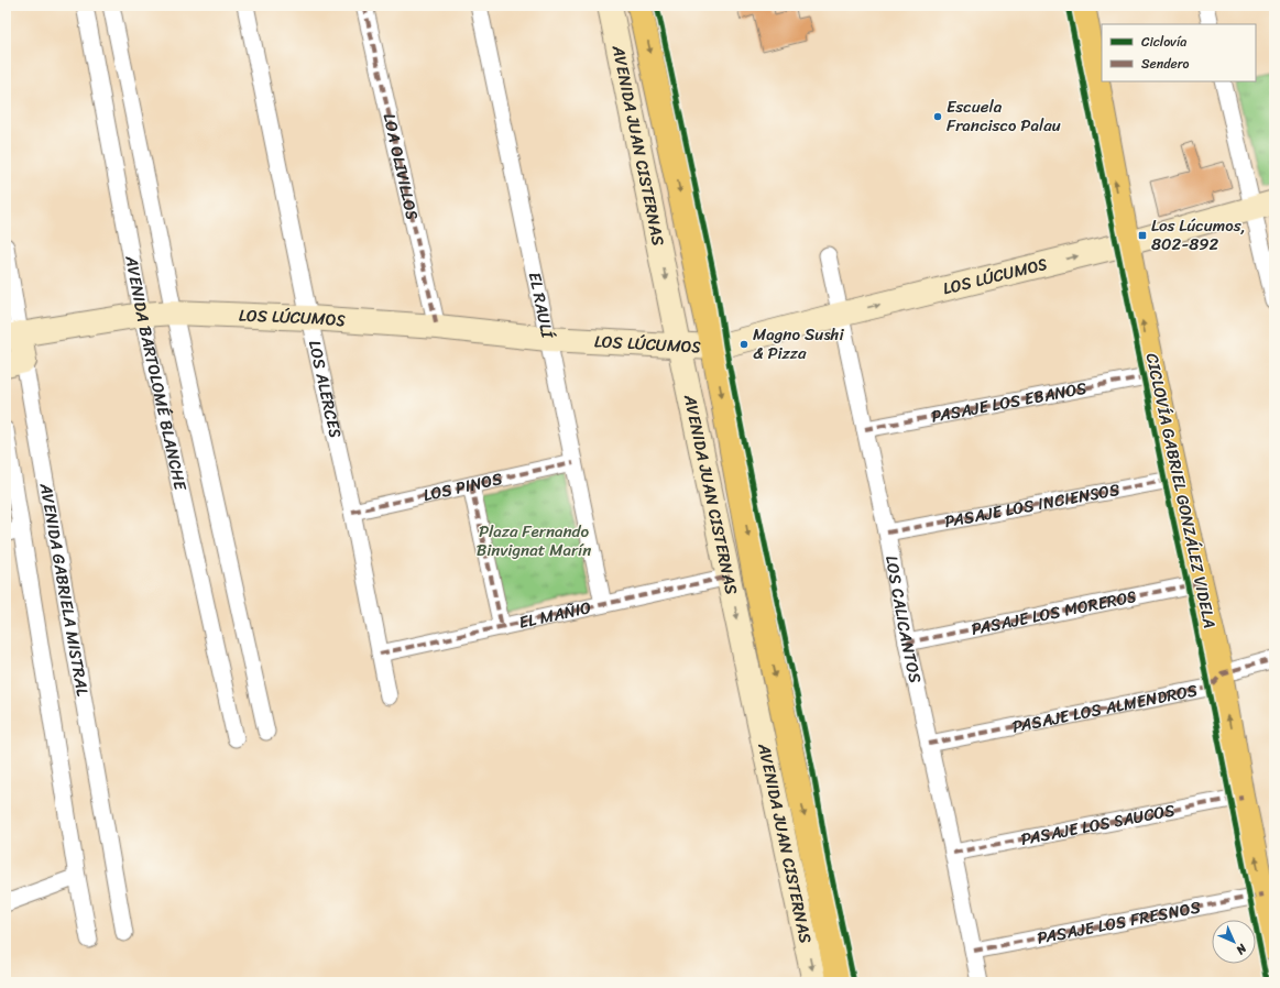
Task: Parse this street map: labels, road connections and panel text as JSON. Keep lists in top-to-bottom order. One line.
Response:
{"streets":{"main road":["AVENIDA JUAN CISTERNAS"],"street":["LOA OLIVILLOS","LOS LÚCUMOS","EL RAULÍ","AVENIDA BARTOLOMÉ BLANCHE","LOS ALERCES","PASAJE LOS EBANOS","LOS PINOS","PASAJE LOS INCIENSOS","AVENIDA GABRIELA MISTRAL","PASAJE LOS MOREROS","EL MAÑIO","LOS CALICANTOS","PASAJE LOS ALMENDROS","PASAJE LOS SAUCOS","PASAJE LOS FRESNOS"],"cycle path":["CICLOVÍA GABRIEL GONZÁLEZ VIDELA"]},"crossings":[["AVENIDA JUAN CISTERNAS","LOS LÚCUMOS"],["AVENIDA JUAN CISTERNAS","EL MAÑIO"],["LOA OLIVILLOS","LOS LÚCUMOS"],["LOS LÚCUMOS","EL RAULÍ"],["LOS LÚCUMOS","AVENIDA BARTOLOMÉ BLANCHE"],["LOS LÚCUMOS","LOS ALERCES"],["LOS LÚCUMOS","AVENIDA GABRIELA MISTRAL"],["LOS LÚCUMOS","LOS CALICANTOS"],["EL RAULÍ","LOS PINOS"],["EL RAULÍ","EL MAÑIO"],["LOS ALERCES","LOS PINOS"],["LOS ALERCES","EL MAÑIO"],["PASAJE LOS EBANOS","LOS CALICANTOS"],["PASAJE LOS INCIENSOS","LOS CALICANTOS"],["PASAJE LOS MOREROS","LOS CALICANTOS"],["LOS CALICANTOS","PASAJE LOS ALMENDROS"],["LOS CALICANTOS","PASAJE LOS SAUCOS"],["LOS CALICANTOS","PASAJE LOS FRESNOS"]],"one_way":["AVENIDA JUAN CISTERNAS"],"parks":["Plaza Fernando Binvignat Marín"],"places":{"other":["Escuela Francisco Palau","Magno Sushi & Pizza"],"transit":["Los Lúcumos, 802-892"]},"legend":["Ciclovía","Sendero"],"north":"bottom right"}
